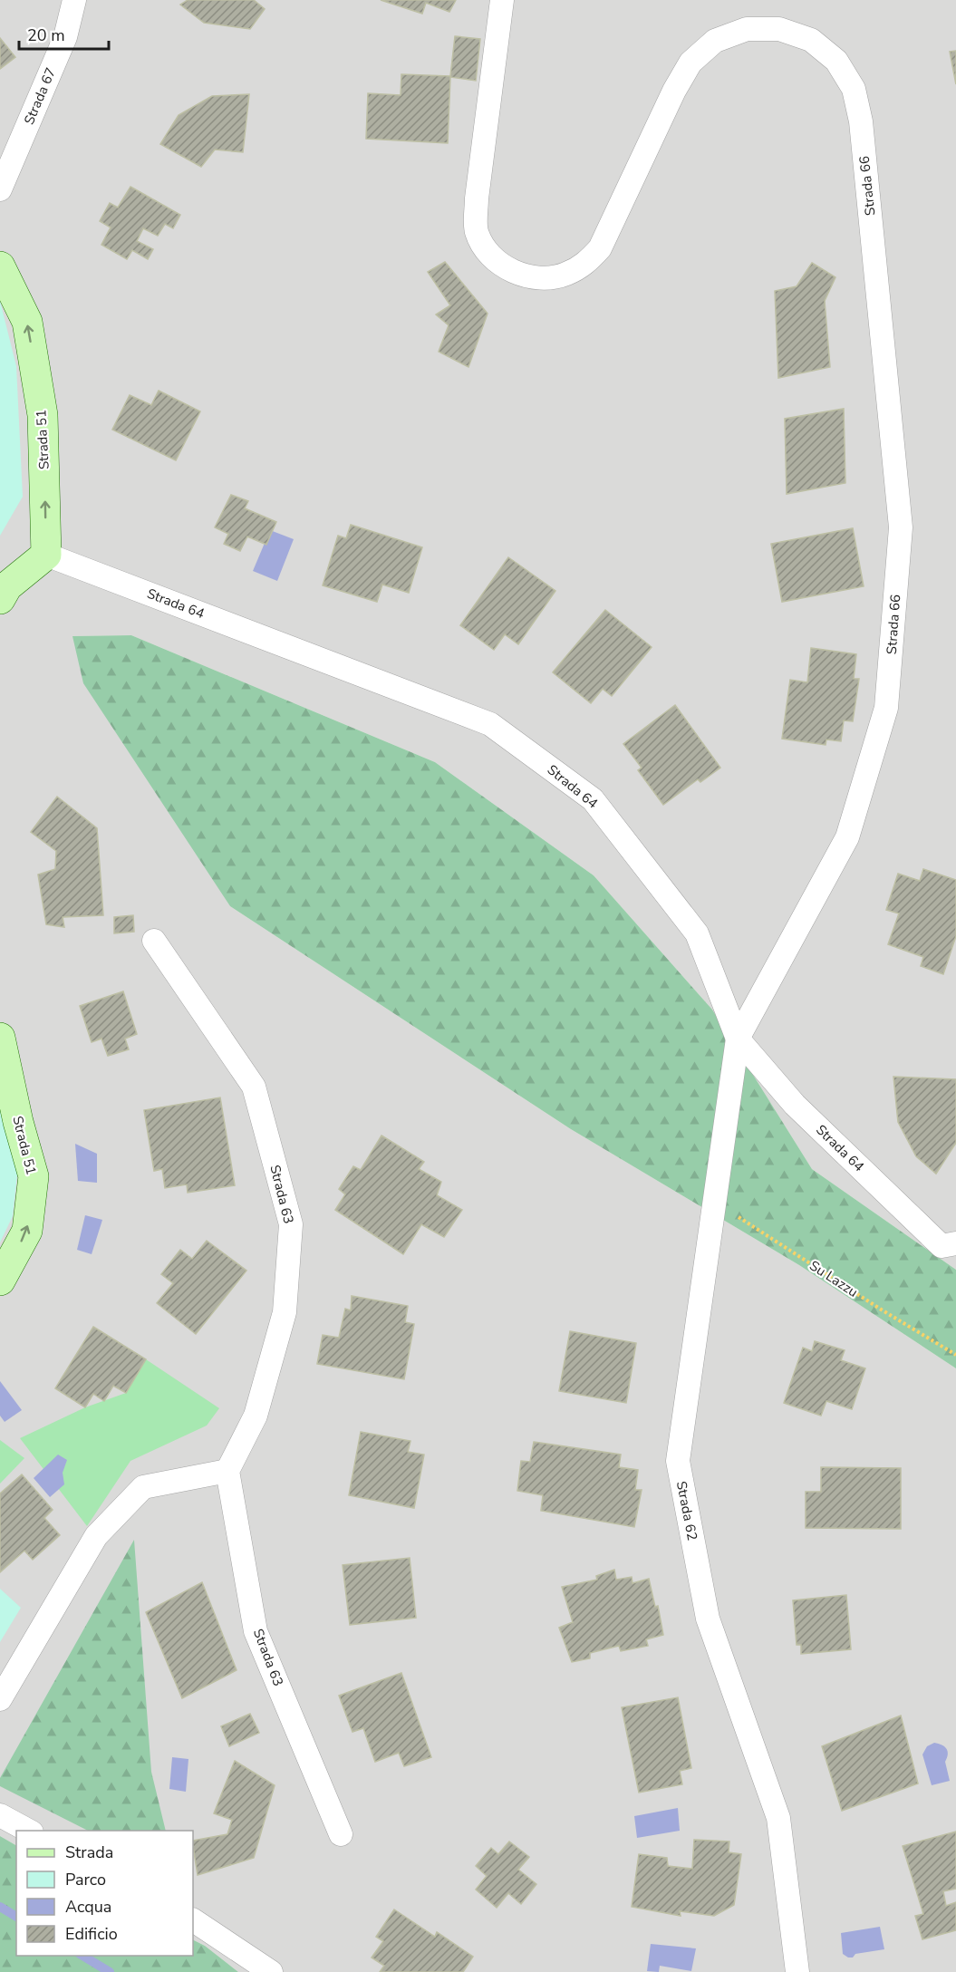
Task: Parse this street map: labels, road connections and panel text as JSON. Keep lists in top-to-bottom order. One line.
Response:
{"streets":{"street":["Strada 67","Strada 66","Strada 51","Strada 64","Strada 63","Strada 62"],"path":["Su Lazzu"]},"crossings":[["Strada 66","Strada 64"],["Strada 66","Strada 62"],["Strada 51","Strada 64"],["Strada 64","Strada 62"],["Su Lazzu","Strada 62"]],"one_way":["Strada 51"],"legend":["Strada","Parco","Acqua","Edificio"],"scale_bar":"20 m"}
